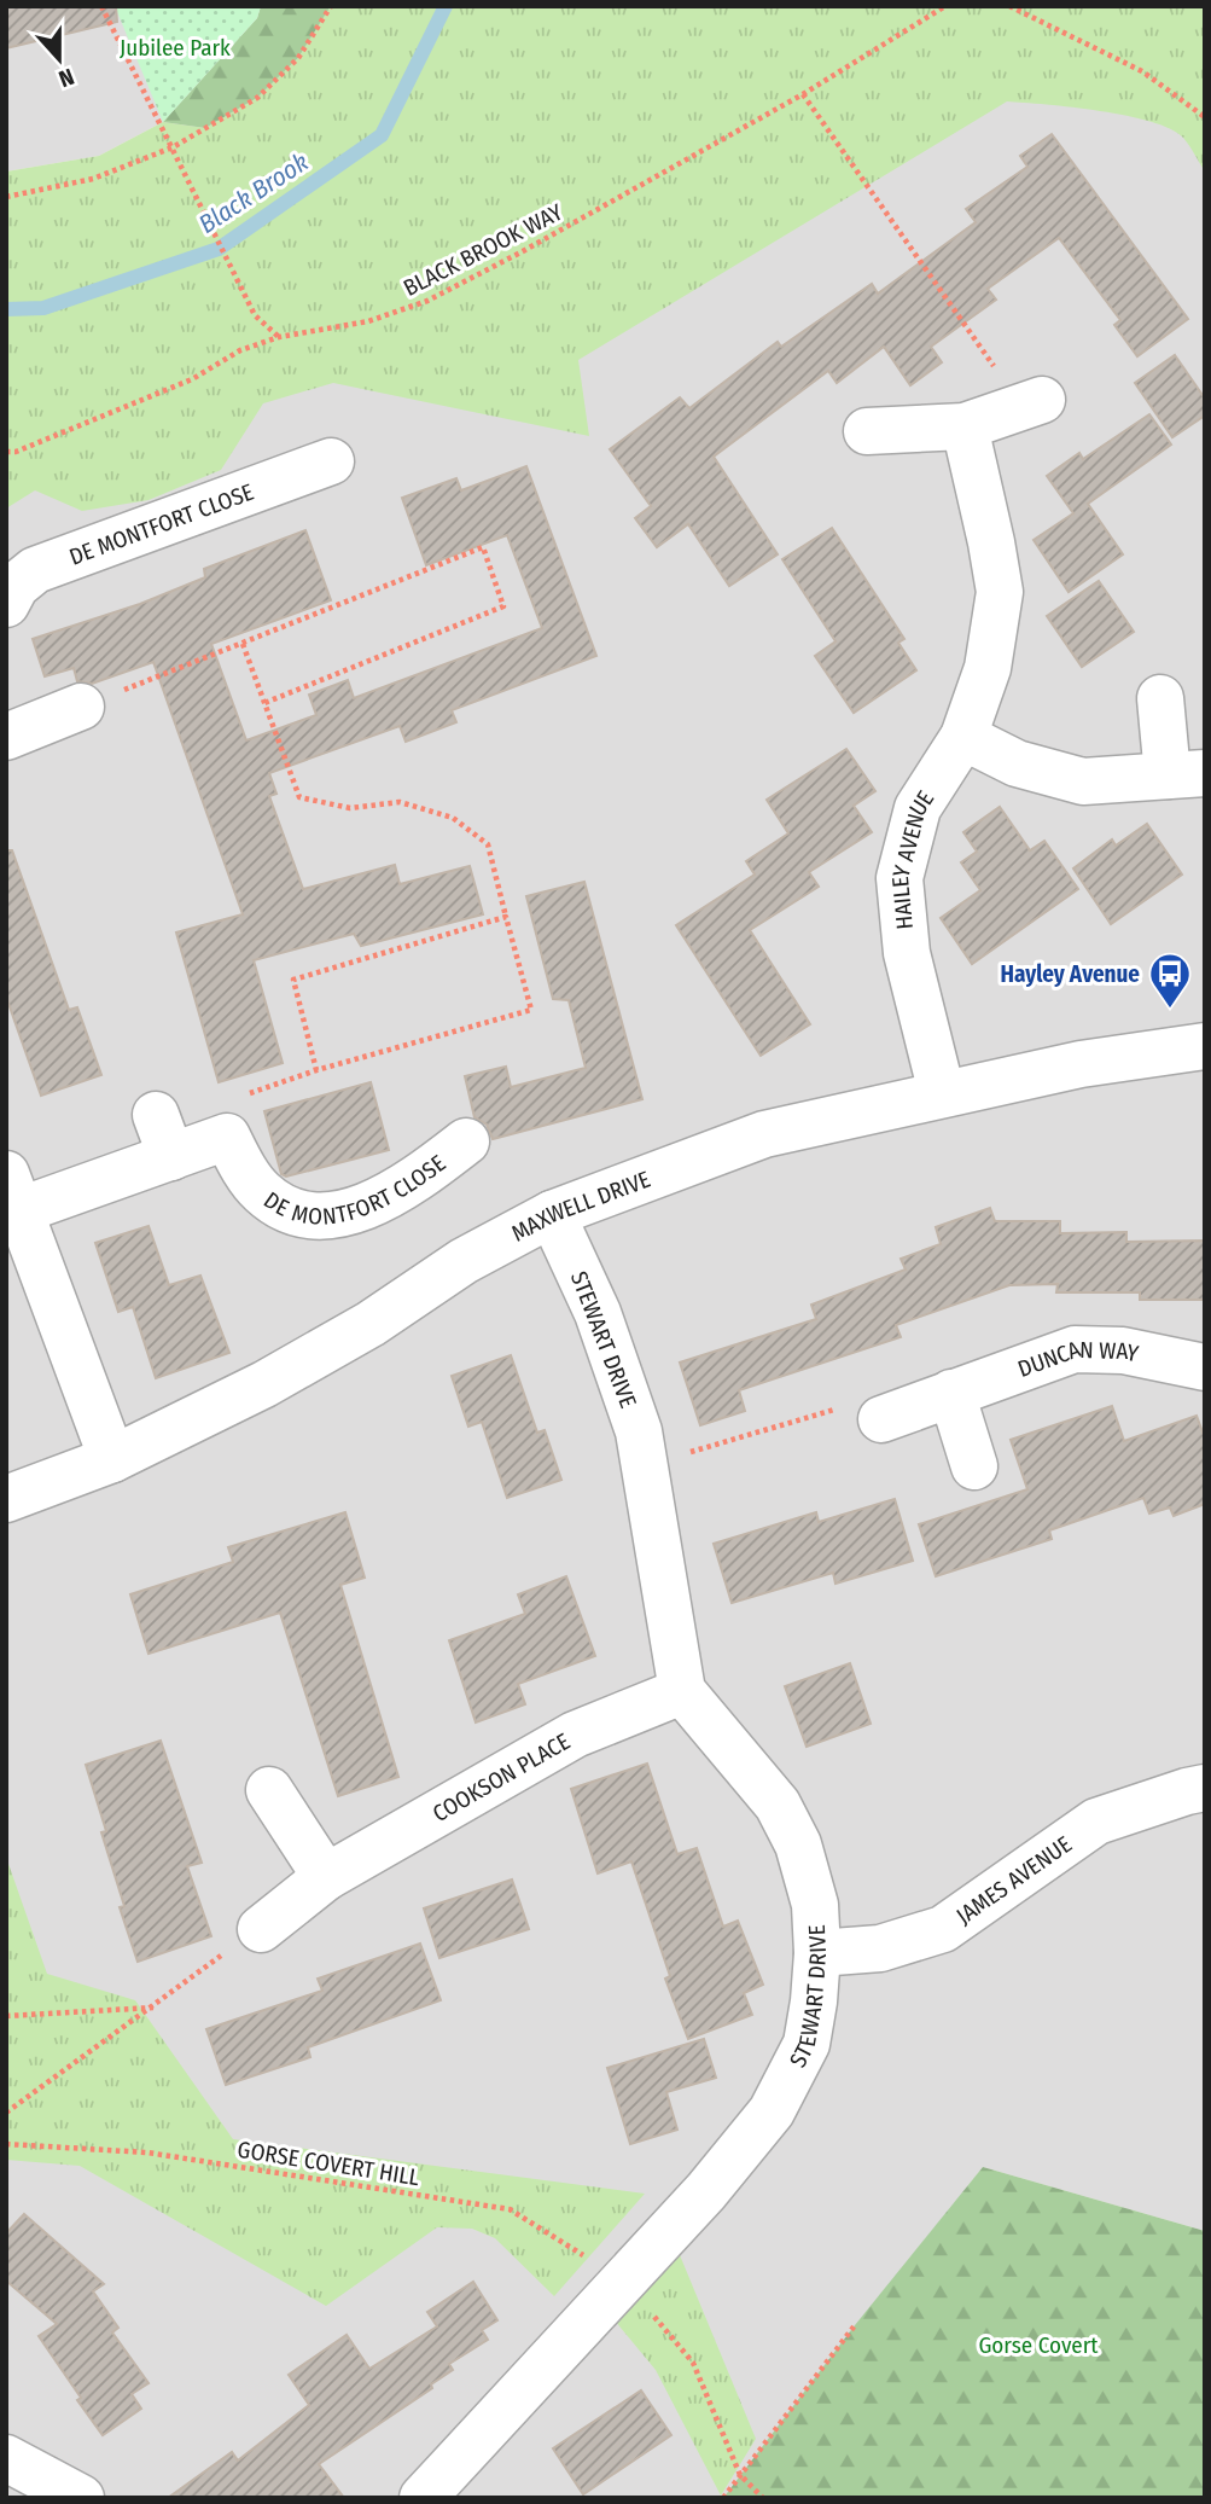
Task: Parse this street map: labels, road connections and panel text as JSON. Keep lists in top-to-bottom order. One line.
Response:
{"streets":{"street":["DE MONTFORT CLOSE","HAILEY AVENUE","MAXWELL DRIVE","STEWART DRIVE","DUNCAN WAY","COOKSON PLACE","JAMES AVENUE"],"path":["BLACK BROOK WAY","GORSE COVERT HILL"]},"crossings":[["HAILEY AVENUE","MAXWELL DRIVE"],["MAXWELL DRIVE","STEWART DRIVE"],["STEWART DRIVE","COOKSON PLACE"],["STEWART DRIVE","JAMES AVENUE"],["STEWART DRIVE","GORSE COVERT HILL"]],"water":["Black Brook"],"parks":["Jubilee Park","Gorse Covert"],"places":{"bus stop":["Hayley Avenue"]},"north":"bottom"}
